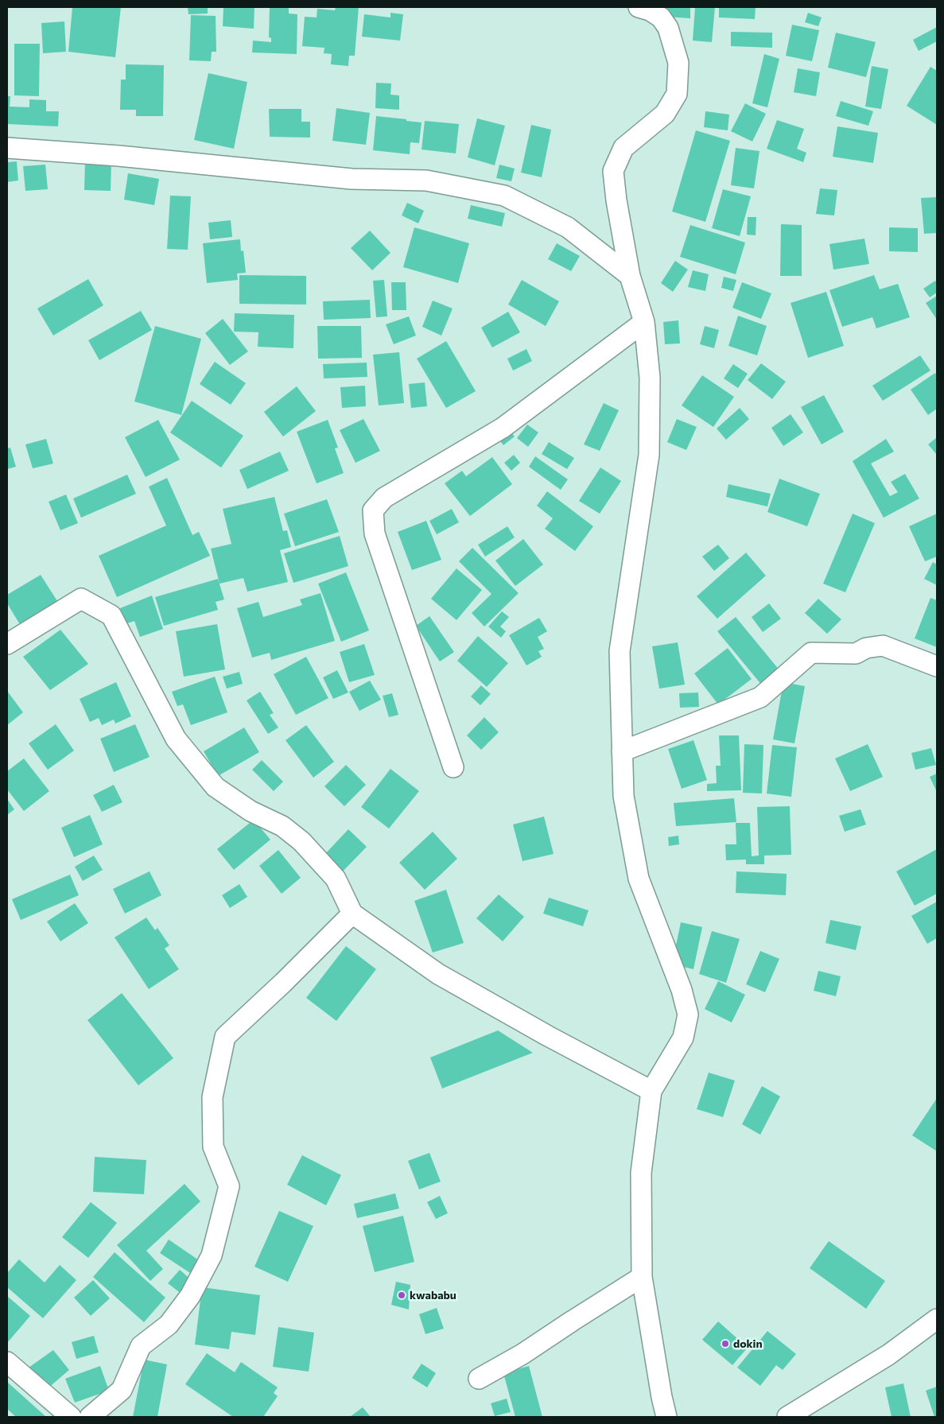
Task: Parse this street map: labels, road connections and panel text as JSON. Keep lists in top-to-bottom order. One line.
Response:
{"places":["kwababu","dokin"]}
